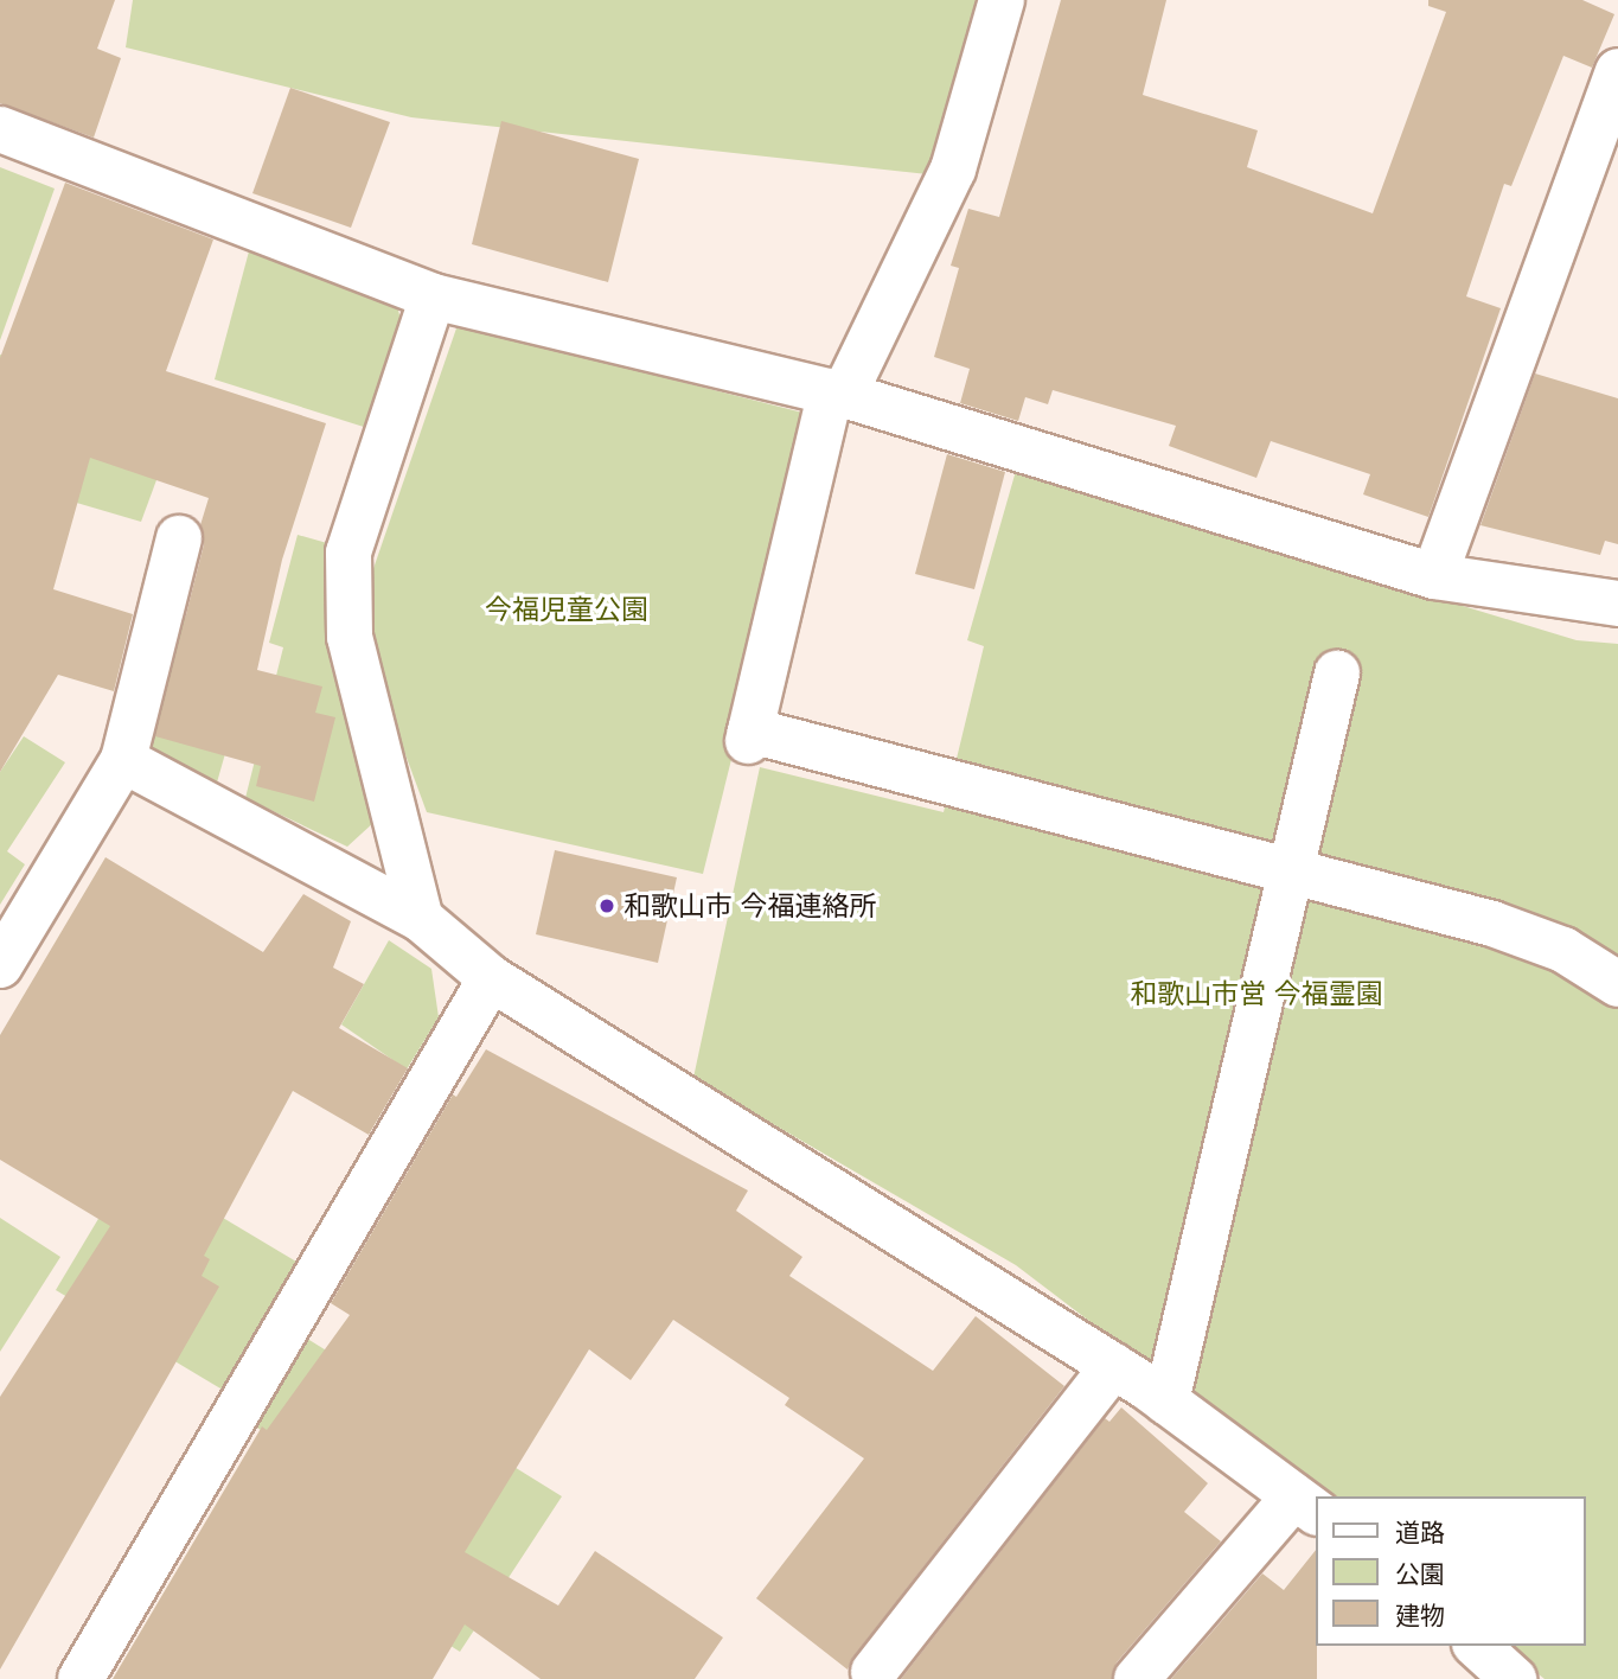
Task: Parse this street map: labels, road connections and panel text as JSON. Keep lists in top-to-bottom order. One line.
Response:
{"parks":["今福児童公園","和歌山市営 今福霊園"],"places":["和歌山市 今福連絡所"],"legend":["道路","公園","建物"]}
